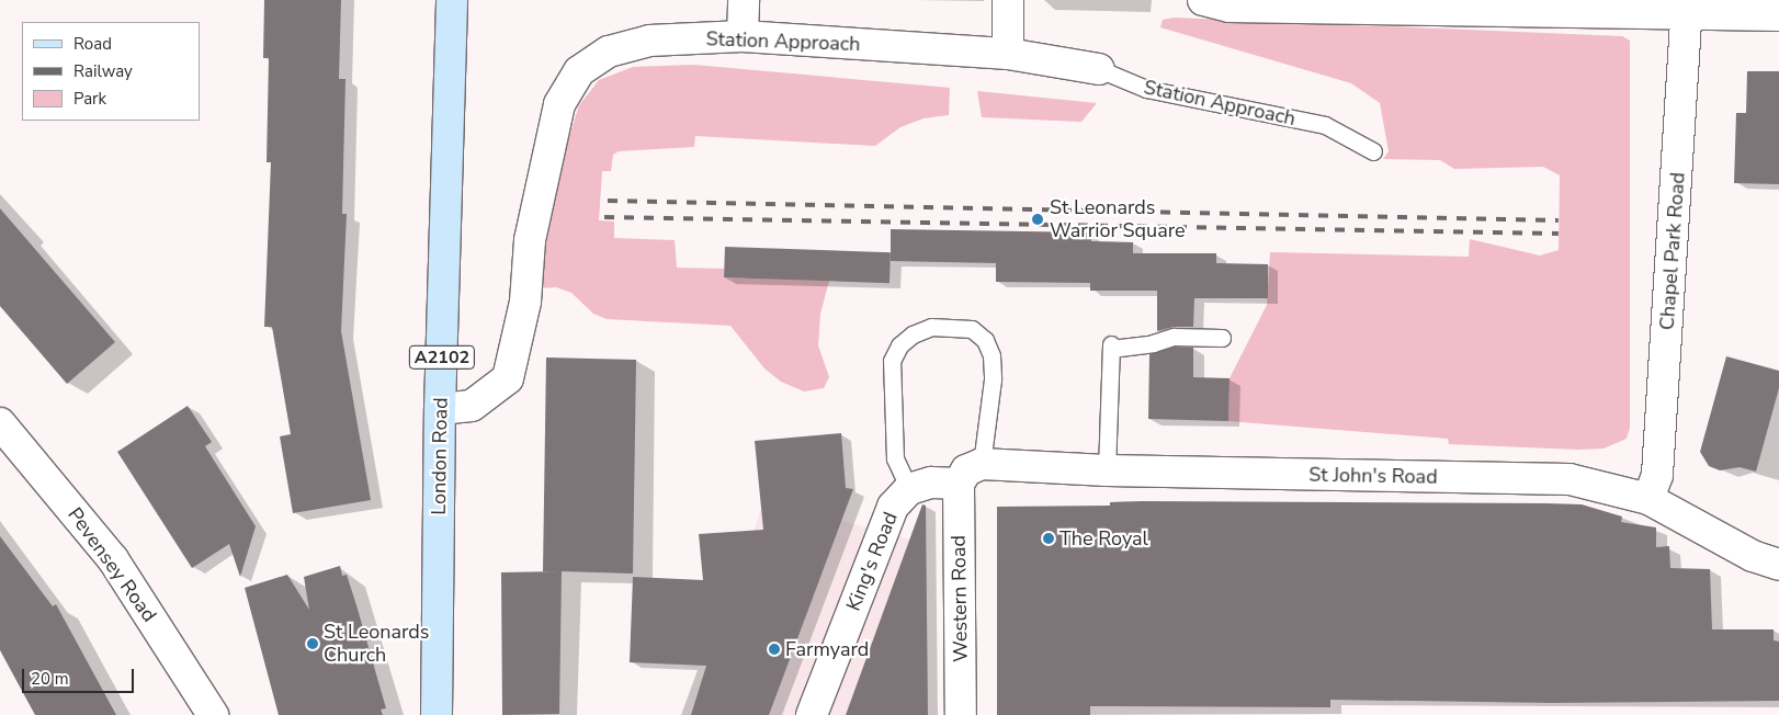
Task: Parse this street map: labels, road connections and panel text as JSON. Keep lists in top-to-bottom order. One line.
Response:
{"streets":{"main road":["A2102","London Road"],"street":["Station Approach","Chapel Park Road","St John's Road","King's Road","Pevensey Road","Western Road"]},"crossings":[["Station Approach","London Road"],["Chapel Park Road","St John's Road"],["King's Road","Western Road"]],"places":["St Leonards Warrior Square","The Royal","St Leonards Church","Farmyard"],"legend":["Road","Railway","Park"],"scale_bar":"20 m"}
